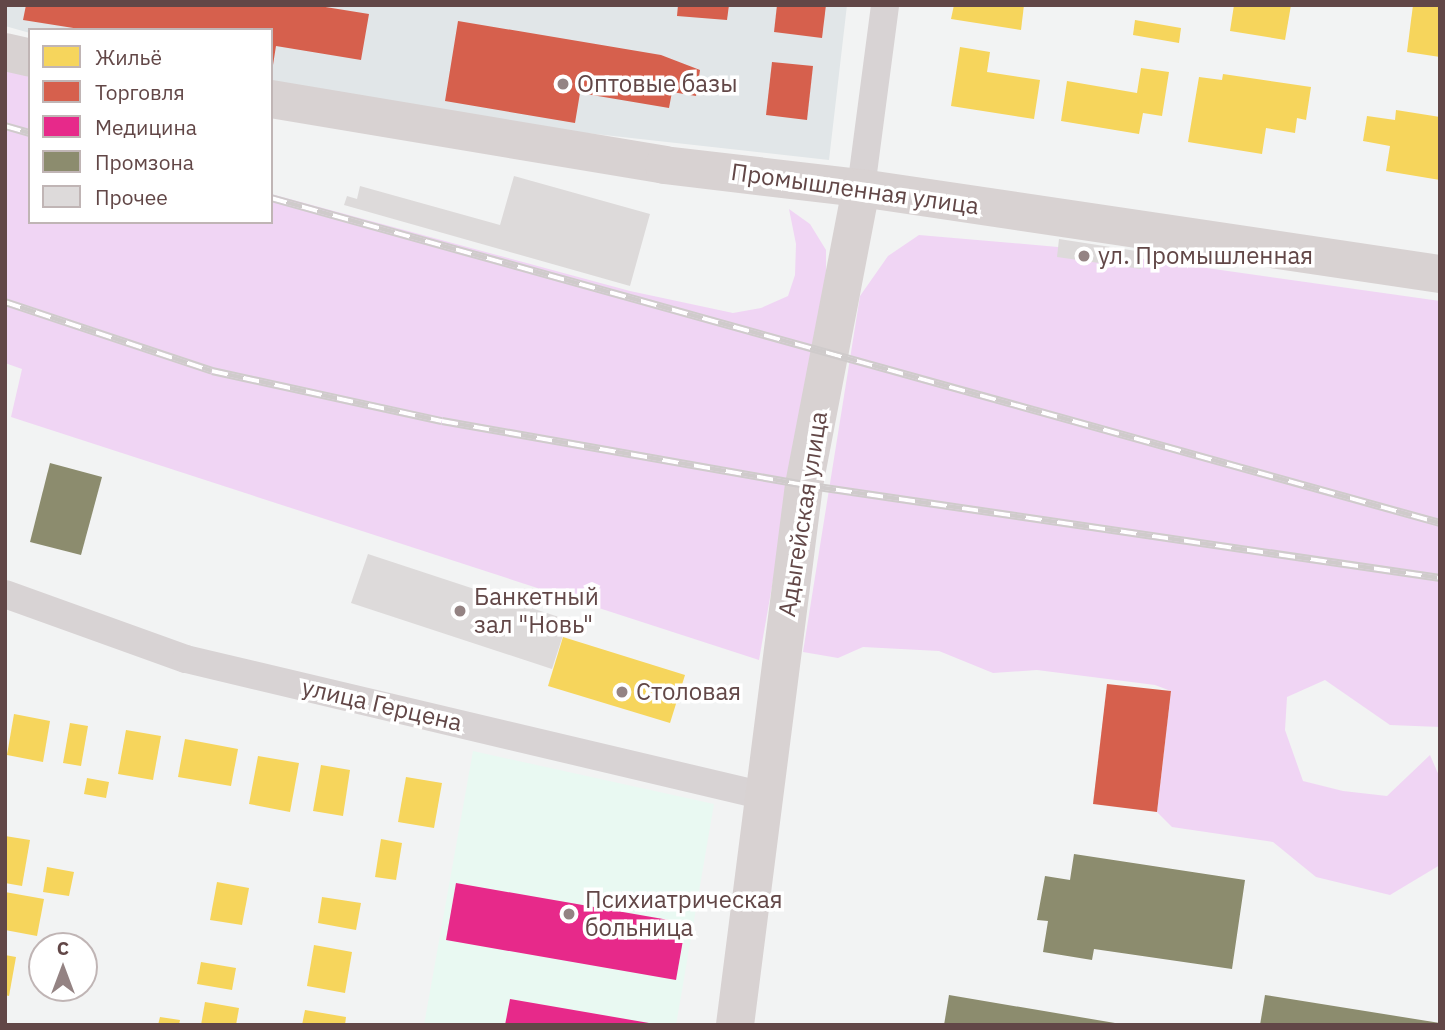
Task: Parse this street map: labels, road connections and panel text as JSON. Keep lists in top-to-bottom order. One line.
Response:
{"streets":{"main road":["Промышленная улица","Адыгейская улица"],"street":["улица Герцена"]},"crossings":[["Промышленная улица","Адыгейская улица"],["Адыгейская улица","улица Герцена"]],"places":["Оптовые базы","ул. Промышленная","Банкетный зал \"Новь\"","Столовая","Психиатрическая больница"],"legend":["Жильё","Торговля","Медицина","Промзона","Прочее"],"north":"top"}
